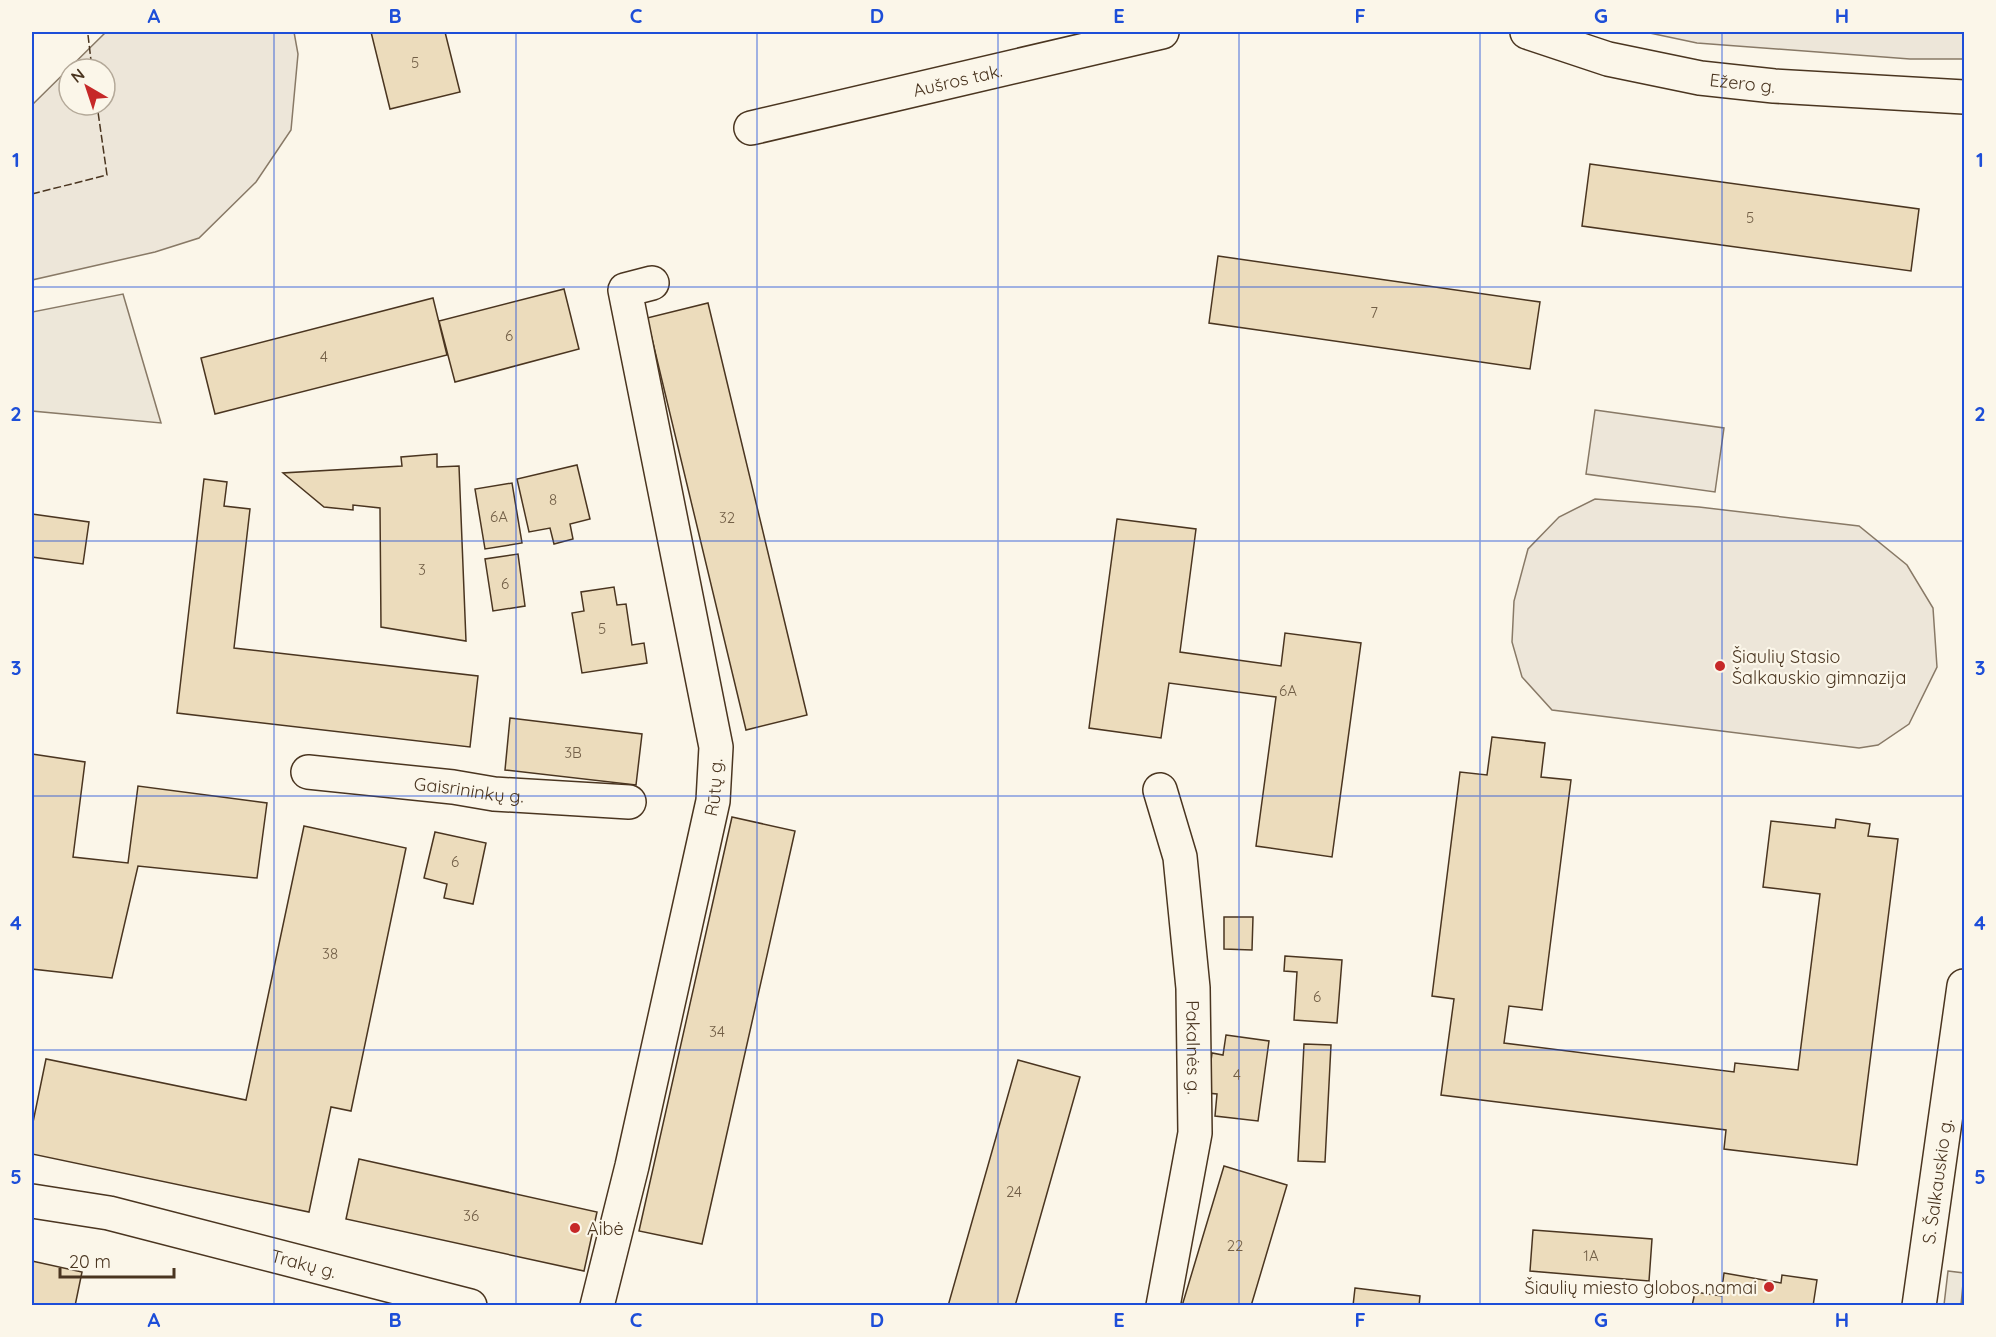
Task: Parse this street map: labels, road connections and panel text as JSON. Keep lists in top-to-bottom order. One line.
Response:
{"streets":{"street":["Aušros tak.","Ežero g.","Rūtų g.","Gaisrininkų g.","Pakalnės g.","S. Šalkauskio g.","Trakų g."]},"places":["Šiaulių Stasio Šalkauskio gimnazija","Aibė","Šiaulių miesto globos namai"],"house_numbers":["5","5","7","6","4","8","6A","32","3","6","5","6A","3B","6","38","6","34","4","24","36","22","1A"],"scale_bar":"20 m","north":"top left","grid":{"columns":["A","B","C","D","E","F","G","H"],"rows":["1","2","3","4","5"]}}
